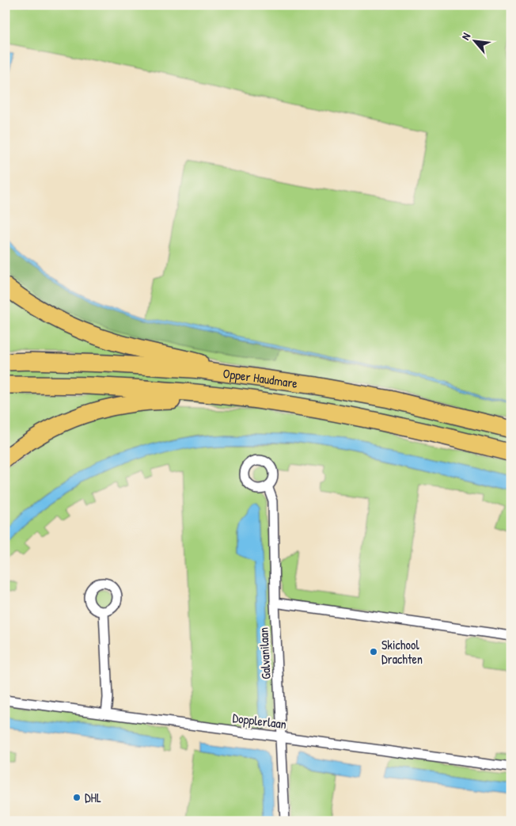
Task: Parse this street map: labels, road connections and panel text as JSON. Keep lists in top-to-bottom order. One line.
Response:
{"streets":{"highway":["Opper Haudmare"],"street":["Galvanilaan","Dopplerlaan"]},"crossings":[["Galvanilaan","Dopplerlaan"]],"places":["Skichool Drachten","DHL"],"north":"top left"}
